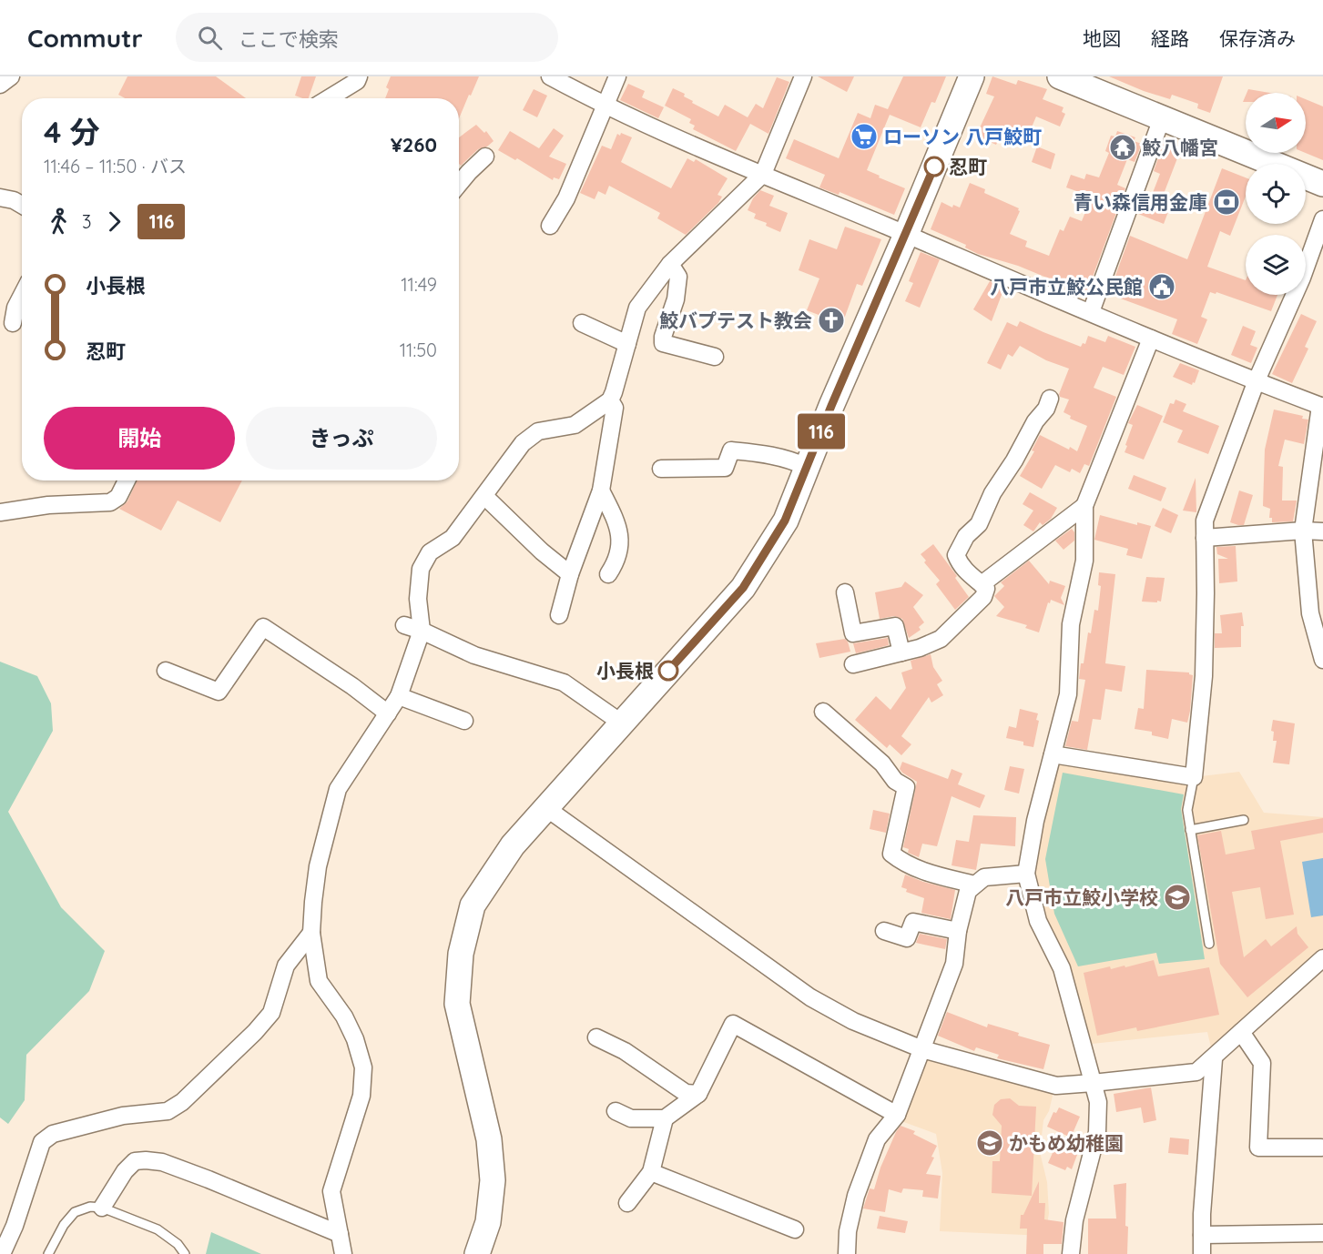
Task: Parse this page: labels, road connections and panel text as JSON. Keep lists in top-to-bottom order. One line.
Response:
{"places":{"supermarket":["ローソン 八戸鮫町"],"temple":["鮫八幡宮"],"other":["忍町","小長根"],"bank":["青い森信用金庫"],"public building":["八戸市立鮫公民館"],"church":["鮫バプテスト教会"],"school or university":["八戸市立鮫小学校","かもめ幼稚園"]},"lines":["bus line 116"],"north":"right","page":{"header":"Commutr","search":"ここで検索","nav":["地図","経路","保存済み"],"on_map":"116","heading":["4 分","11:46 – 11:50 · バス","¥260"],"legs":["3","116"],"list":[{"name":"小長根","value":"11:49"},{"name":"忍町","value":"11:50"}],"buttons":["開始","きっぷ"]}}
